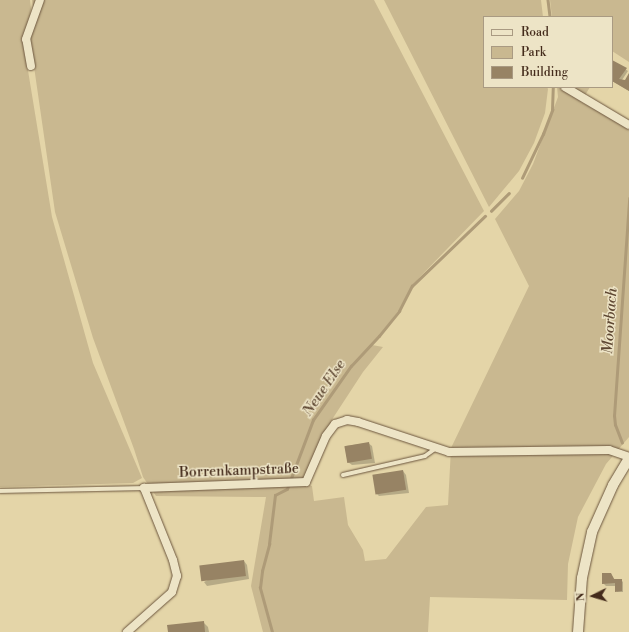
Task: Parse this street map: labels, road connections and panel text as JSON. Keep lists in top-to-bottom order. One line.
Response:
{"streets":{"street":["Borrenkampstraße"]},"water":["Moorbach","Neue Else"],"legend":["Road","Park","Building"],"north":"left"}
